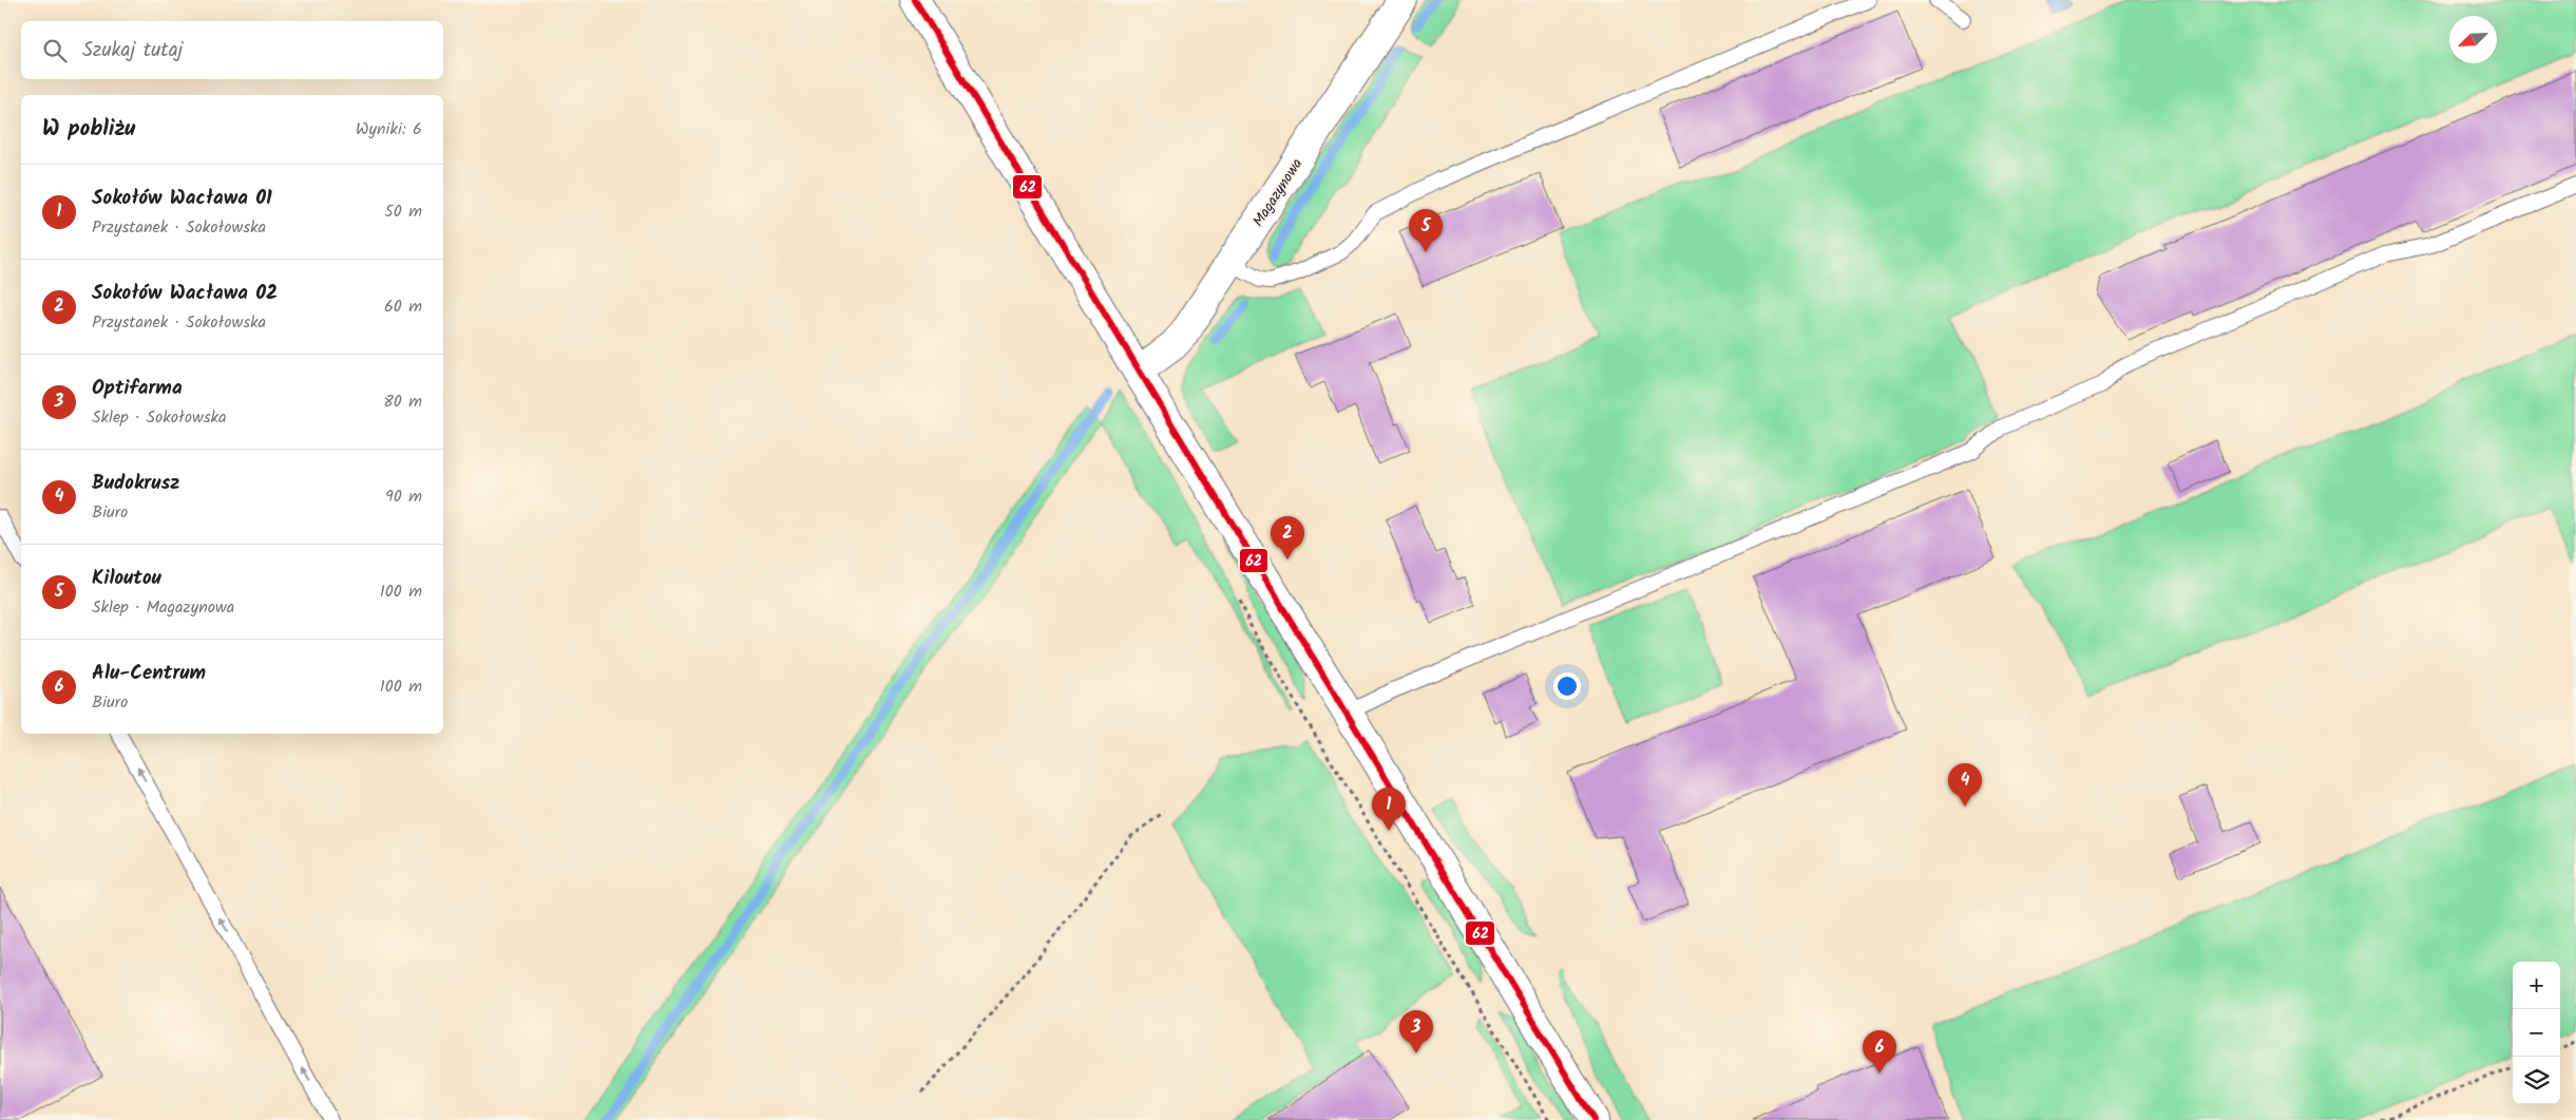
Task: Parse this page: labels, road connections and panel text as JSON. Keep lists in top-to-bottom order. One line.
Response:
{"streets":{"street":["Magazynowa"]},"lines":["transit line 62"],"north":"bottom left","page":{"search":"Szukaj tutaj","heading":["W pobliżu","Wyniki: 6"],"list":[{"mark":"1","name":"Sokołów Wacława 01","note":"Przystanek · Sokołowska","value":"50 m"},{"mark":"2","name":"Sokołów Wacława 02","note":"Przystanek · Sokołowska","value":"60 m"},{"mark":"3","name":"Optifarma","note":"Sklep · Sokołowska","value":"80 m"},{"mark":"4","name":"Budokrusz","note":"Biuro","value":"90 m"},{"mark":"5","name":"Kiloutou","note":"Sklep · Magazynowa","value":"100 m"},{"mark":"6","name":"Alu-Centrum","note":"Biuro","value":"100 m"}],"pins":["5","2","4","1","3","6"],"map_buttons":["+","−"]}}
